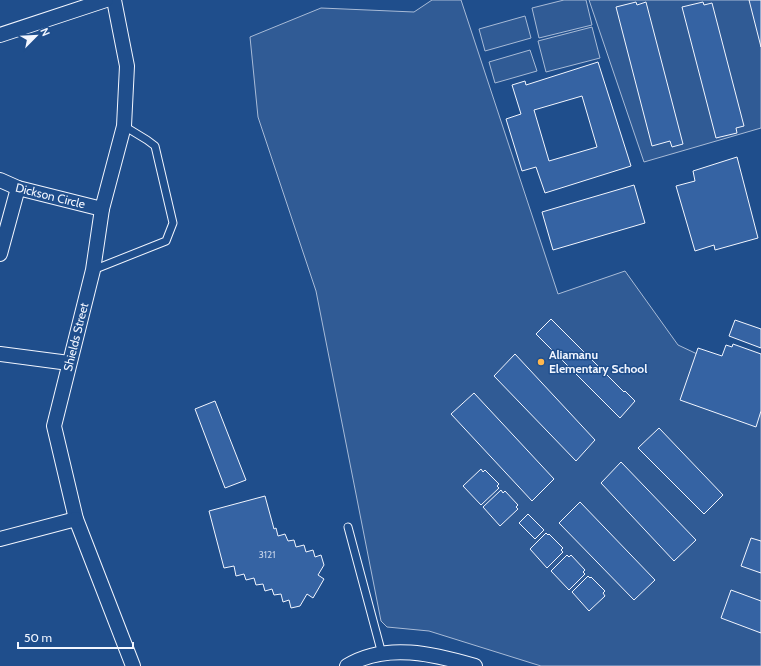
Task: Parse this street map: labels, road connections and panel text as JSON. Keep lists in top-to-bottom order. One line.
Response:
{"streets":{"street":["Dickson Circle","Shields Street"]},"crossings":[["Dickson Circle","Shields Street"]],"places":["Aliamanu Elementary School"],"house_numbers":["3121"],"scale_bar":"50 m","north":"top right"}
